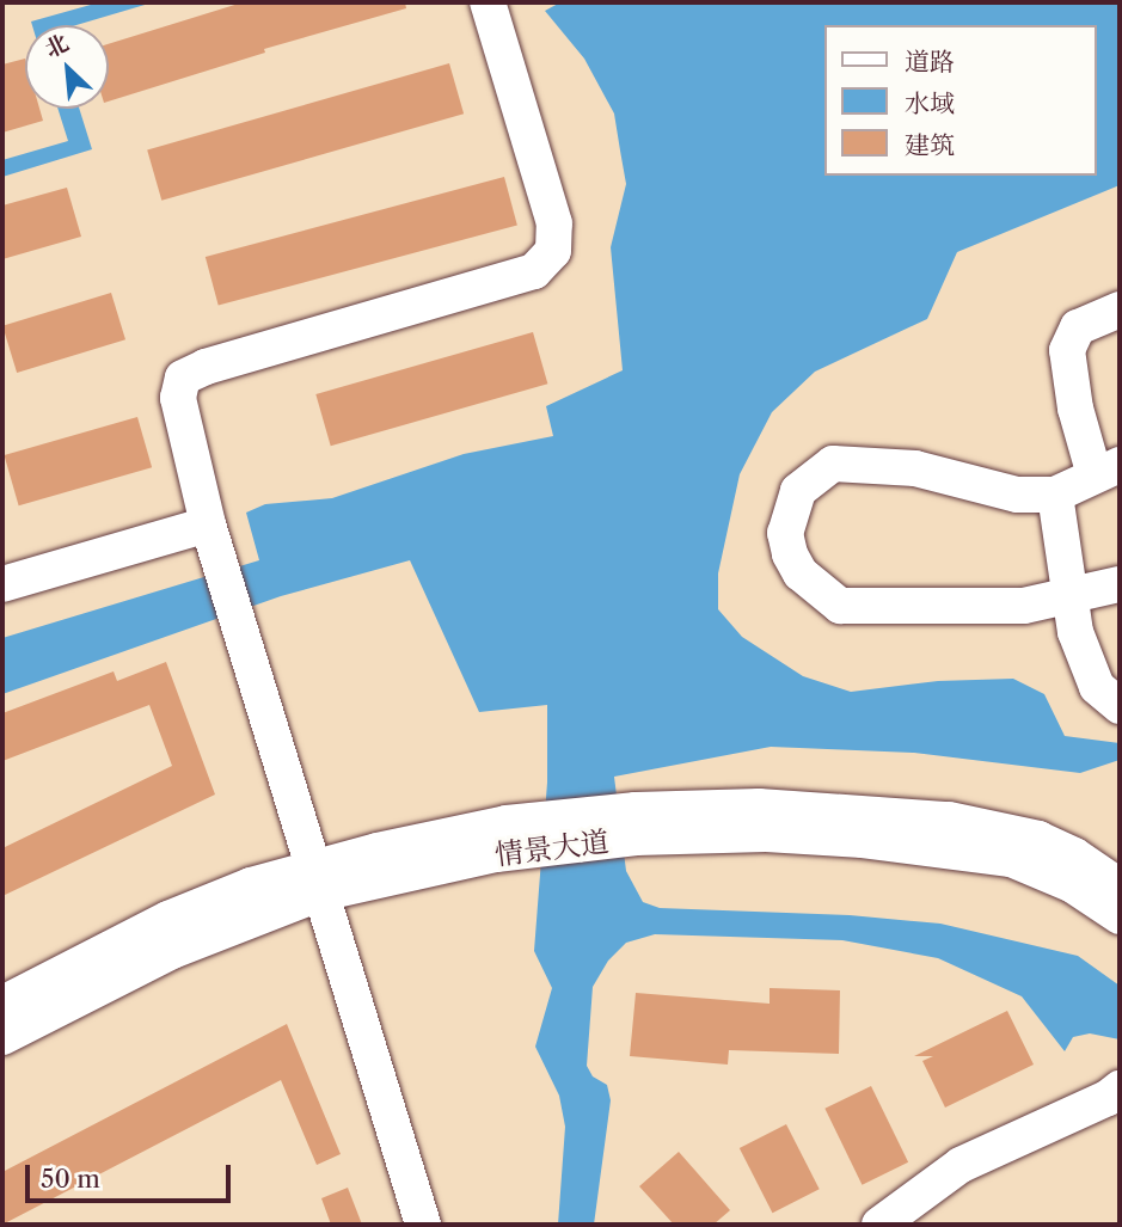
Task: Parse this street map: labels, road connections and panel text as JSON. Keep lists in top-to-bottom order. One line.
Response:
{"streets":{"street":["情景大道"]},"legend":["道路","水域","建筑"],"scale_bar":"50 m","north":"top left"}
